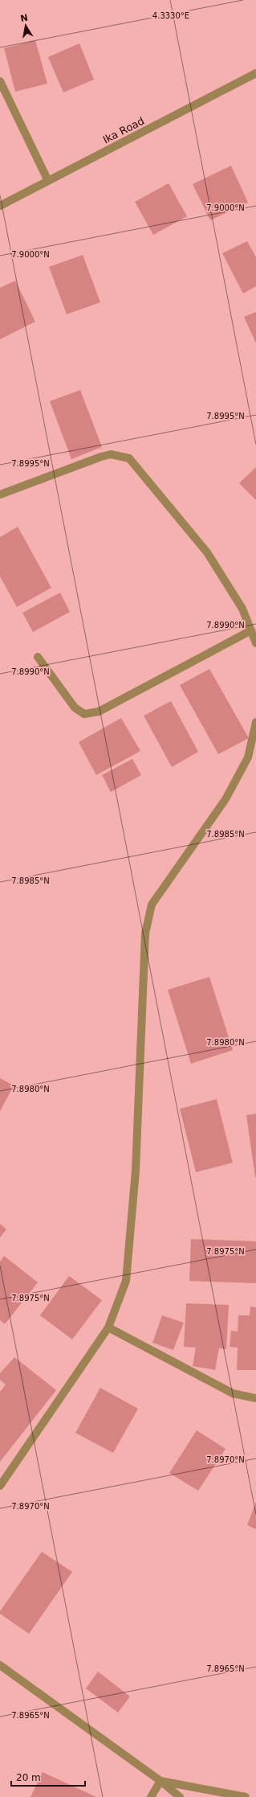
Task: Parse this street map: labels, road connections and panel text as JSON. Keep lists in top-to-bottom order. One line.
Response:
{"streets":{"street":["Ika Road"]},"scale_bar":"20 m","north":"top","coordinates":["4.3330°E","7.9000°N","7.8995°N","7.8990°N","7.8985°N","7.8980°N","7.8975°N","7.8970°N","7.8965°N"]}
